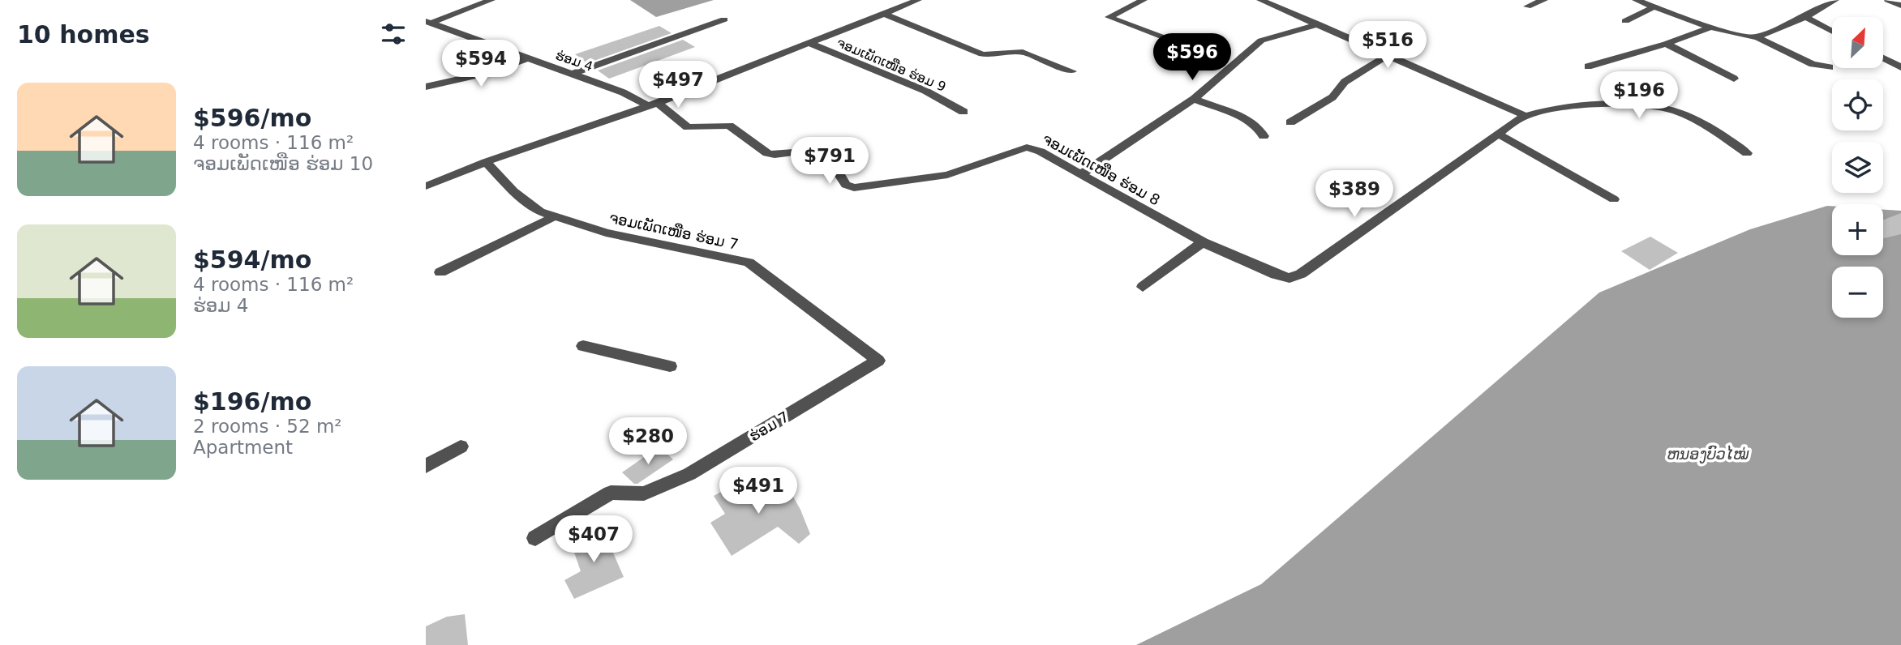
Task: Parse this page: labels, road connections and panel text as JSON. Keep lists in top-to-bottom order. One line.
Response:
{"streets":{"street":["ຮ່ອມ 4","ຈອມເພັດເໜືອ ຮ່ອມ 9","ຈອມເພັດເໜືອ ຮ່ອມ 8","ຈອມເພັດເໜືອ ຮ່ອມ 7","ຮ່ອມ 7"]},"crossings":[["ຮ່ອມ 4","ຈອມເພັດເໜືອ ຮ່ອມ 8"],["ຈອມເພັດເໜືອ ຮ່ອມ 7","ຮ່ອມ 7"]],"water":["ຫນອງບົວໄໝ່"],"north":"top right","page":{"heading":"10 homes","map_buttons":["+","−"],"price":["$516","$596","$594","$497","$196","$791","$389","$280","$491","$407"],"list":[{"name":"$596/mo","note":"4 rooms · 116 m² · ຈອມເພັດເໜືອ ຮ່ອມ 10"},{"name":"$594/mo","note":"4 rooms · 116 m² · ຮ່ອມ 4"},{"name":"$196/mo","note":"2 rooms · 52 m² · Apartment"}]}}
